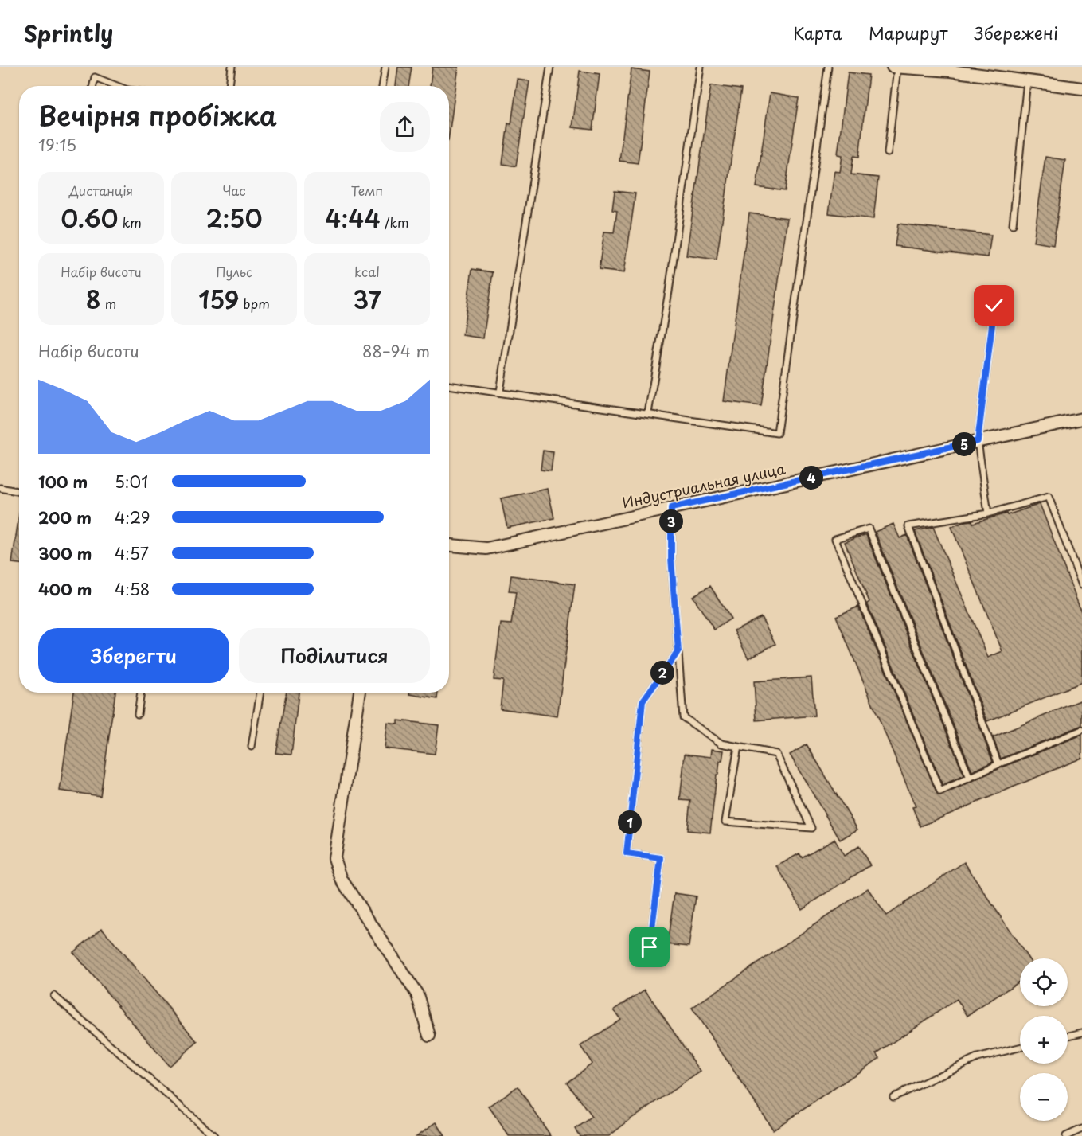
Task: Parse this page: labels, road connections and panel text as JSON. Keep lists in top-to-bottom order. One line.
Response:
{"streets":{"street":["Индустриальная улица"]},"page":{"header":"Sprintly","nav":["Карта","Маршрут","Збережені"],"heading":["Вечірня пробіжка","19:15"],"stats":[["Дистанція","0.60 km"],["Час","2:50"],["Темп","4:44 /km"],["Набір висоти","8 m"],["Пульс","159 bpm"],["kcal","37"]],"chart":["Набір висоти","88–94 m"],"pins":["5","4","3","2","1"],"list":[{"name":"100 m","note":"5:01"},{"name":"200 m","note":"4:29"},{"name":"300 m","note":"4:57"},{"name":"400 m","note":"4:58"}],"buttons":["Зберегти","Поділитися"],"map_buttons":["+","−"]}}
